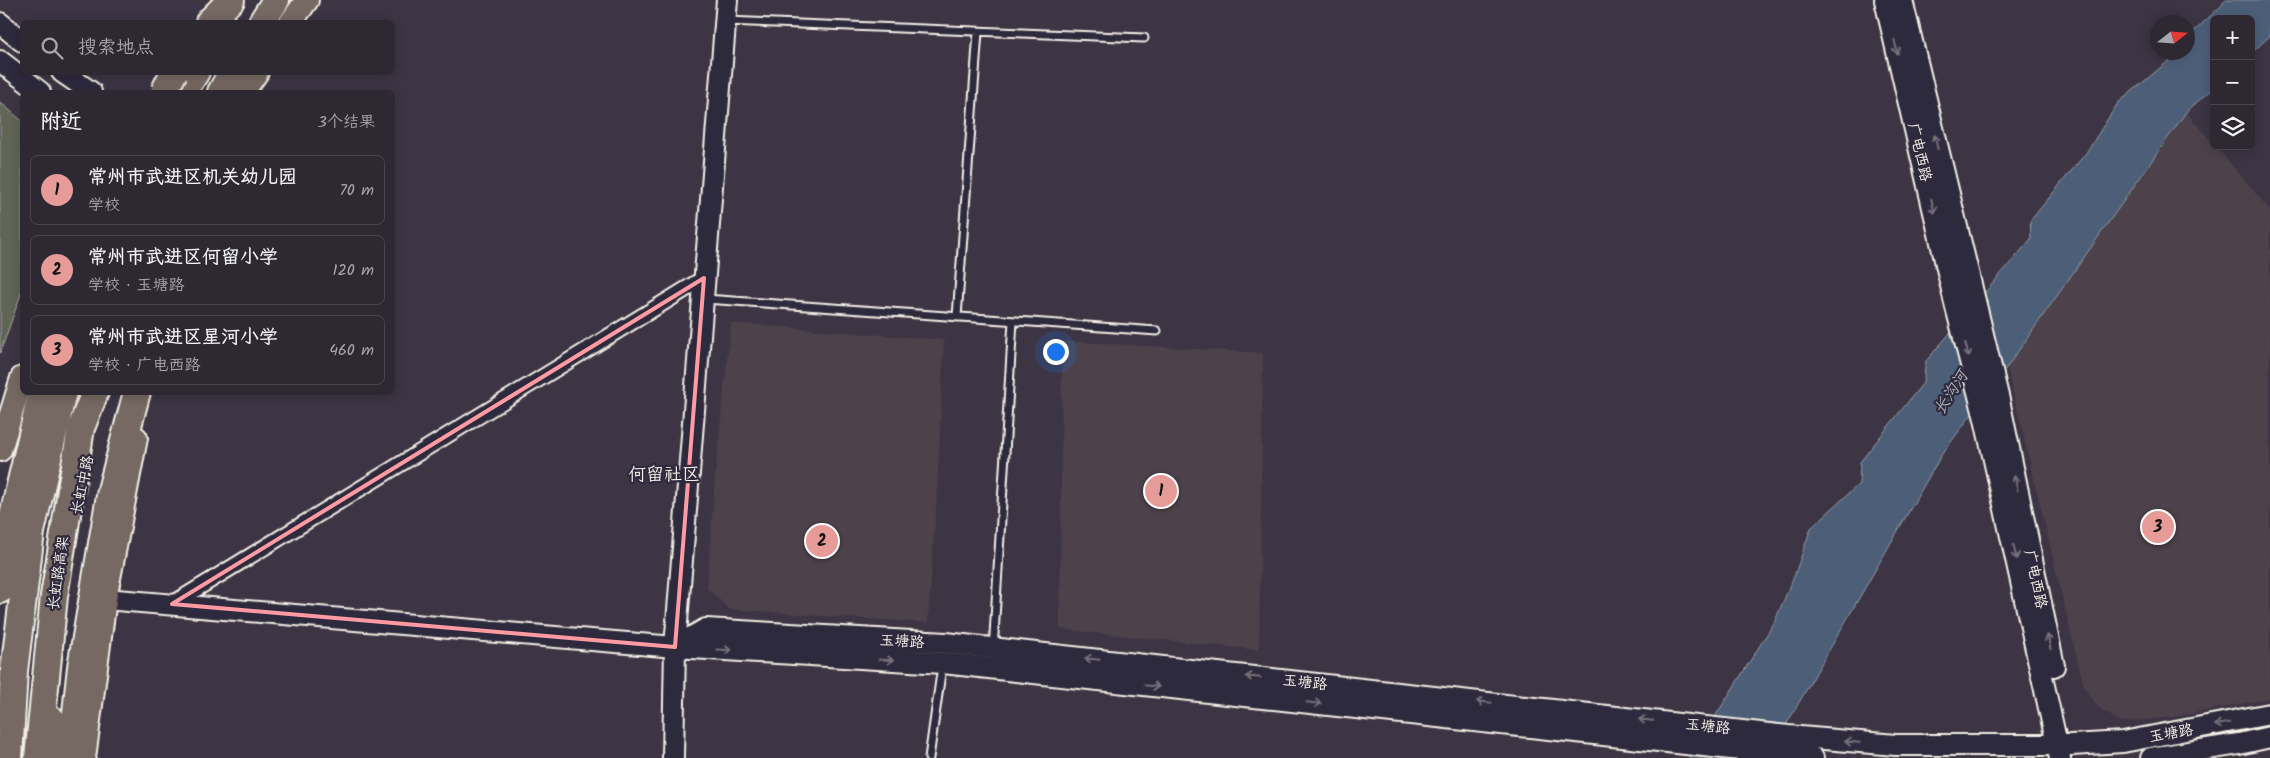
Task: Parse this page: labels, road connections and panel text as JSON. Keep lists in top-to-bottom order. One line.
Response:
{"streets":{"highway":["长虹路高架"],"main road":["长虹中路"],"street":["广电西路","玉塘路"]},"crossings":[["广电西路","玉塘路"]],"districts":["何留社区"],"water":["长沟河"],"north":"right","page":{"map_buttons":["+","−"],"search":"搜索地点","heading":["附近","3个结果"],"list":[{"mark":"1","name":"常州市武进区机关幼儿园","note":"学校","value":"70 m"},{"mark":"2","name":"常州市武进区何留小学","note":"学校 · 玉塘路","value":"120 m"},{"mark":"3","name":"常州市武进区星河小学","note":"学校 · 广电西路","value":"460 m"}],"pins":["1","3","2"]}}
